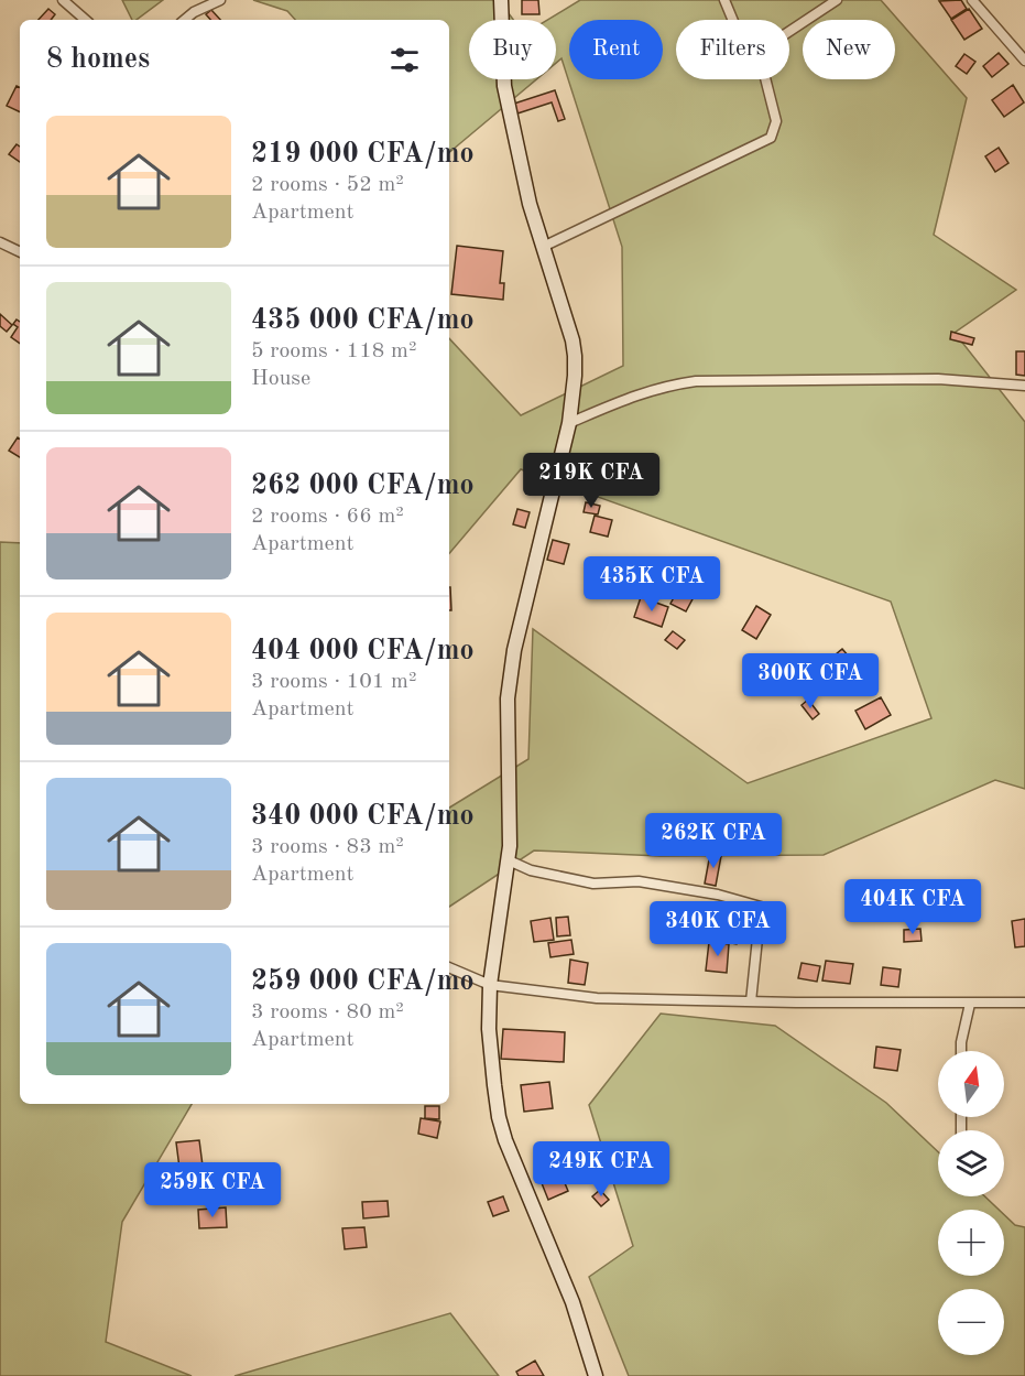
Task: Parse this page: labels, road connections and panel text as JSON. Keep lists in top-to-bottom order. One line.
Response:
{"north":"top","page":{"chip":["Buy","Rent","Filters","New"],"heading":"8 homes","list":[{"name":"219 000 CFA/mo","note":"2 rooms · 52 m² · Apartment"},{"name":"435 000 CFA/mo","note":"5 rooms · 118 m² · House"},{"name":"262 000 CFA/mo","note":"2 rooms · 66 m² · Apartment"},{"name":"404 000 CFA/mo","note":"3 rooms · 101 m² · Apartment"},{"name":"340 000 CFA/mo","note":"3 rooms · 83 m² · Apartment"},{"name":"259 000 CFA/mo","note":"3 rooms · 80 m² · Apartment"}],"price":["219K CFA","435K CFA","300K CFA","262K CFA","404K CFA","340K CFA","249K CFA","259K CFA"],"map_buttons":["+","−"]}}
